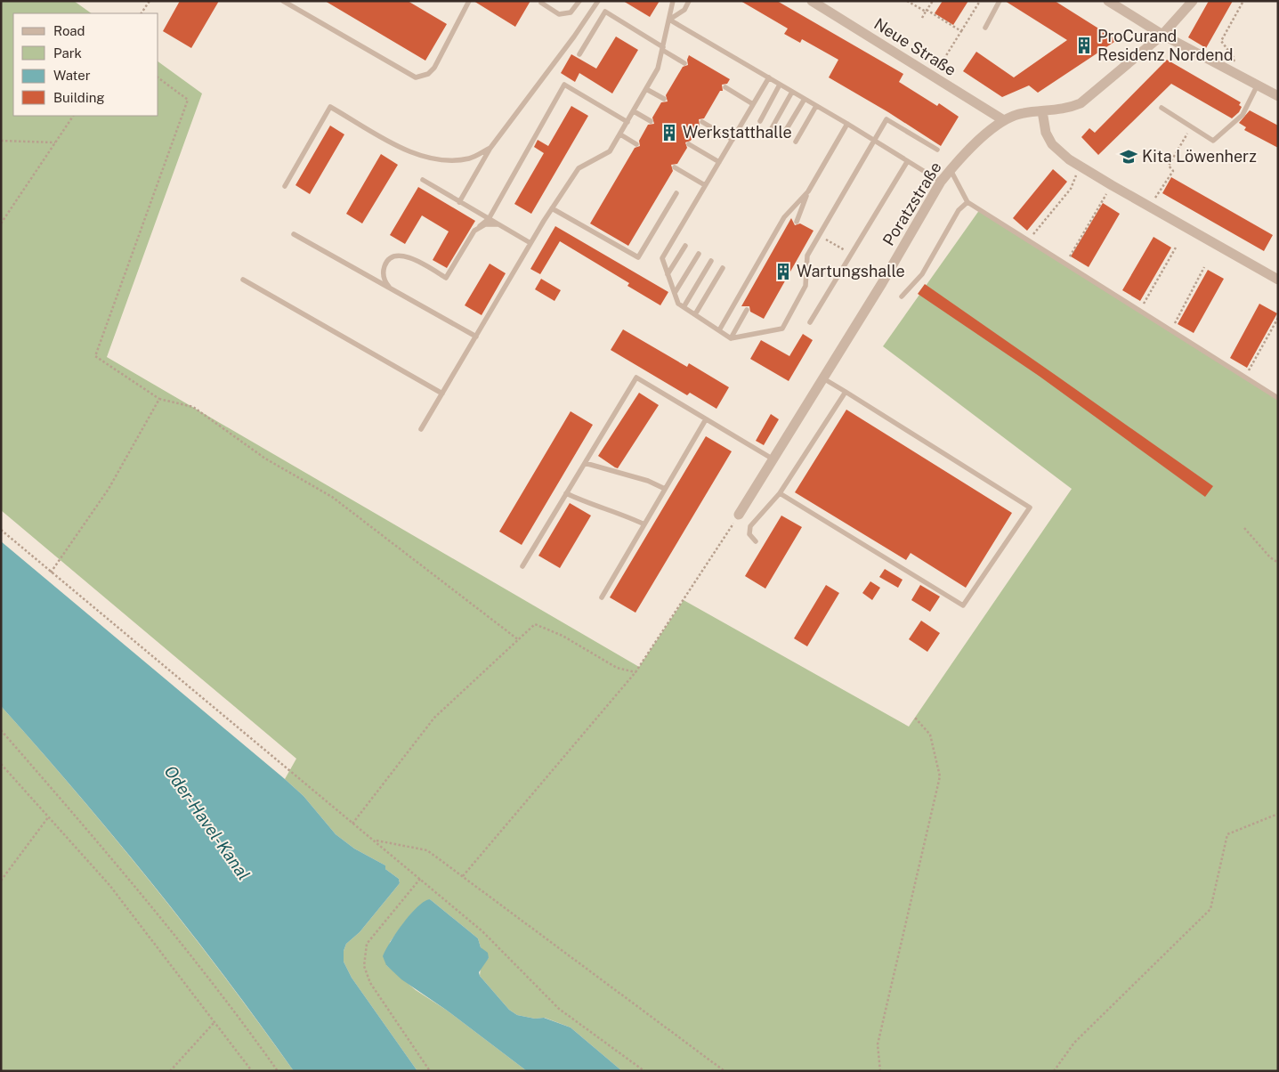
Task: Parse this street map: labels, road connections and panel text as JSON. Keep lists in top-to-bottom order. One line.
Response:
{"streets":{"street":["Neue Straße","Poratzstraße"]},"crossings":[["Neue Straße","Poratzstraße"]],"water":["Oder-Havel-Kanal"],"places":{"building":["ProCurand Residenz Nordend","Werkstatthalle","Wartungshalle"],"school or university":["Kita Löwenherz"]},"legend":["Road","Park","Water","Building"]}
